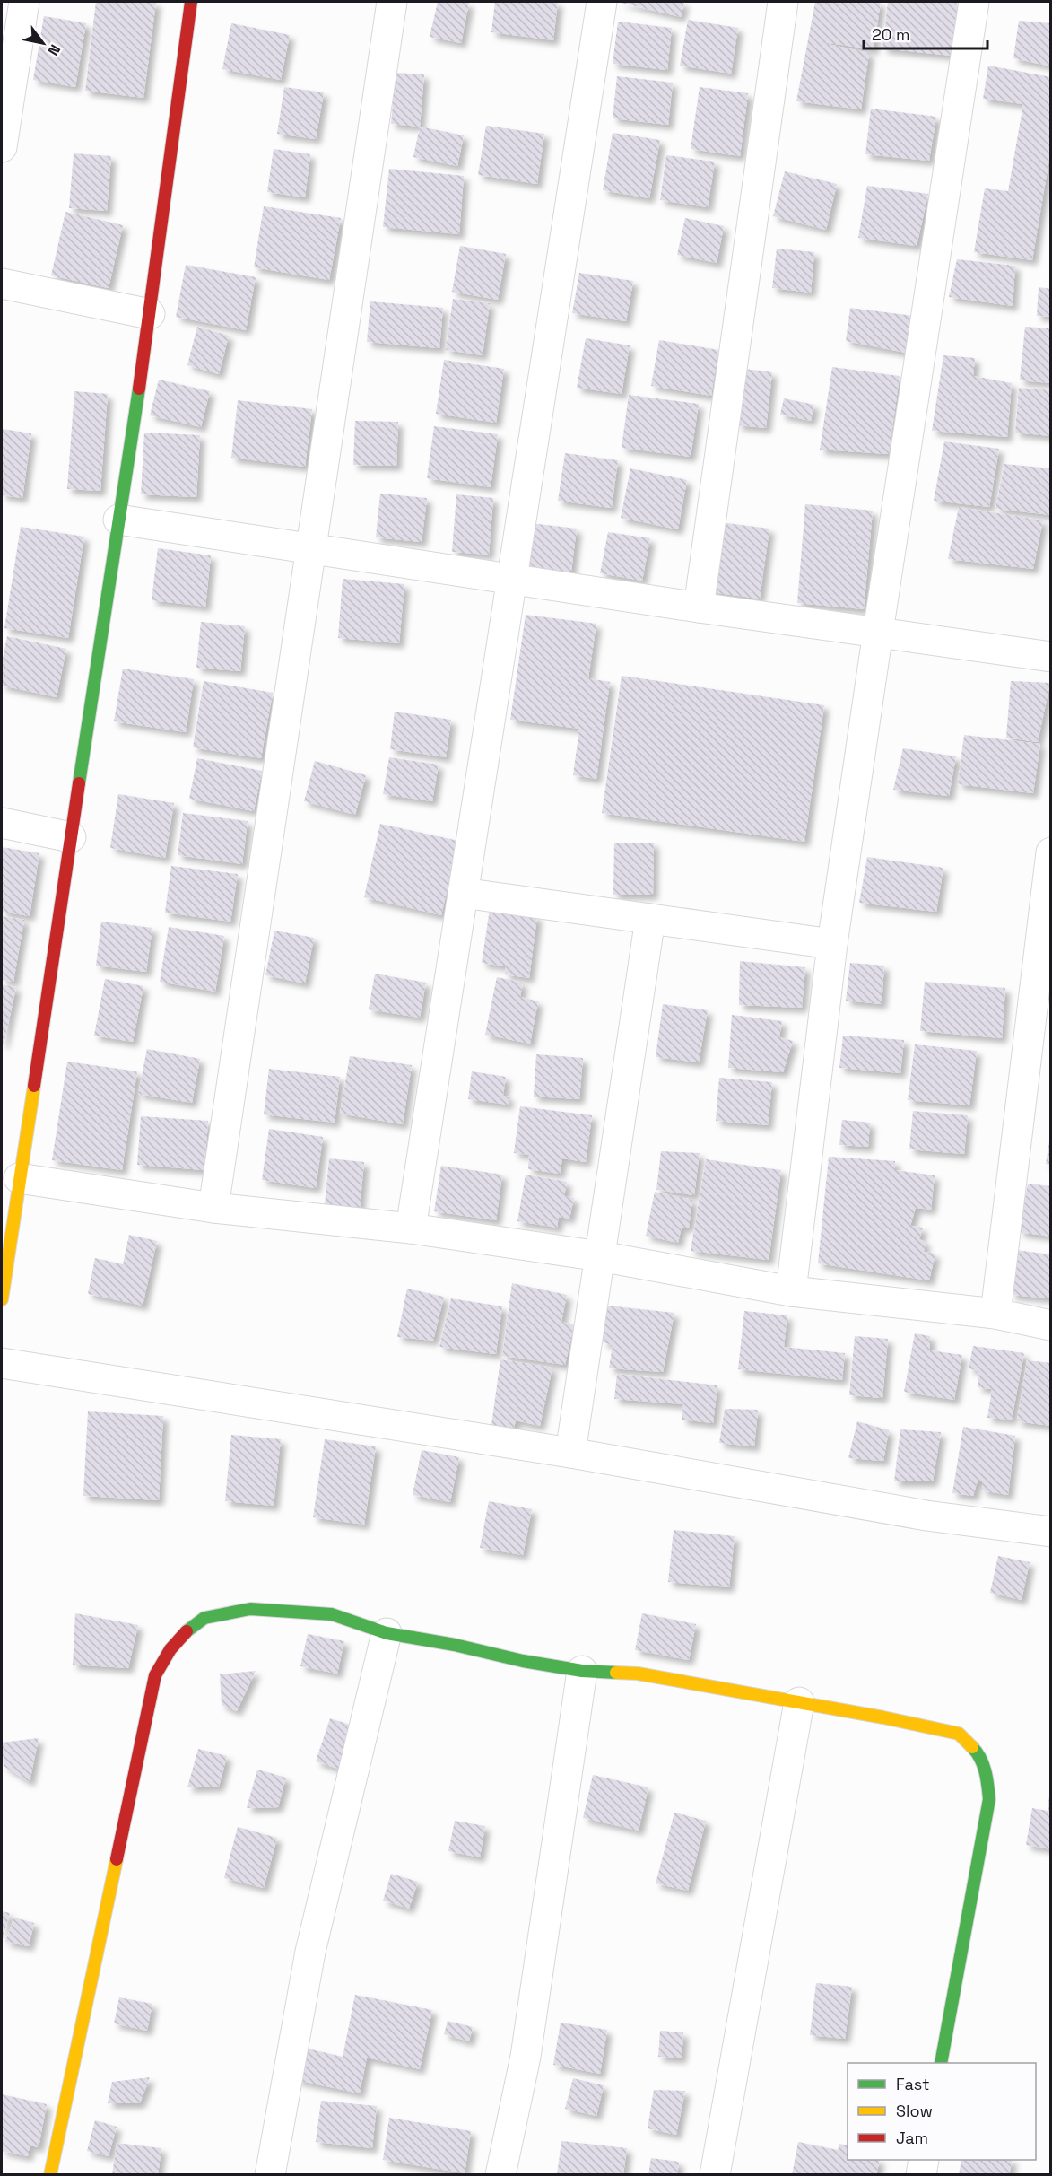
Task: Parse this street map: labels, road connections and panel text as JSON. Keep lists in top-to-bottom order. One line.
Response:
{"legend":["Fast","Slow","Jam"],"scale_bar":"20 m","north":"bottom right"}
